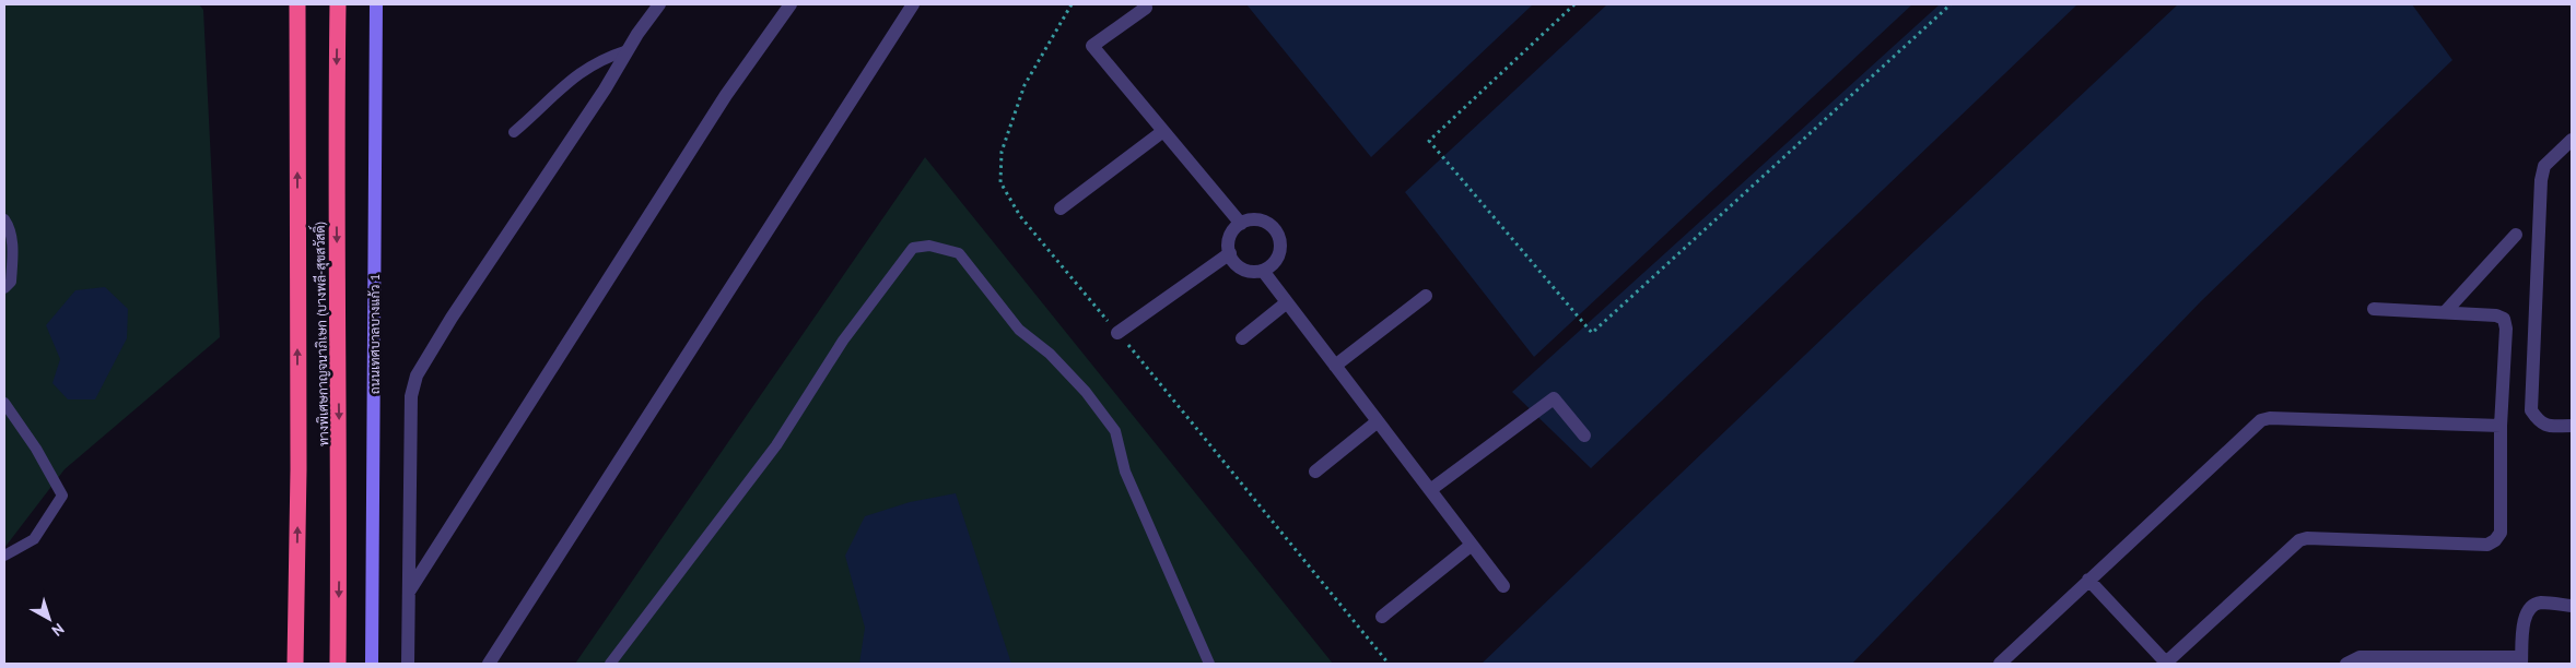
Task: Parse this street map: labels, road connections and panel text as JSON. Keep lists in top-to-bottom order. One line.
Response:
{"streets":{"highway":["ทางพิเศษกาญจนาภิเษก (บางพลี-สุขสวัสดิ์)"],"main road":["ถนนเทศบาลบางแก้ว 1"]},"north":"bottom right"}
